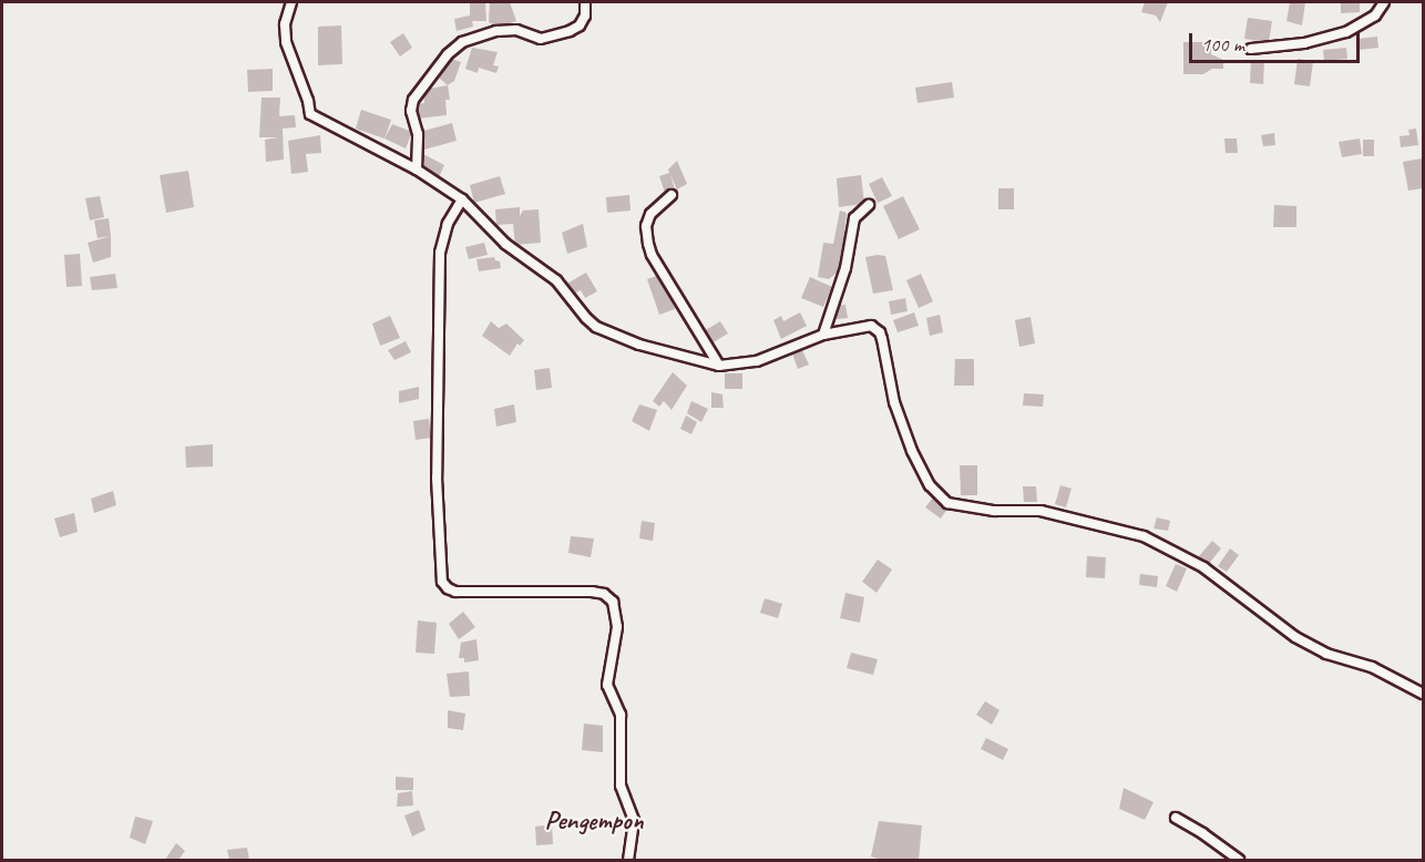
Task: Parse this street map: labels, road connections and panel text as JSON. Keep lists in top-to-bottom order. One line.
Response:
{"districts":["Pengempon"],"scale_bar":"100 m"}
